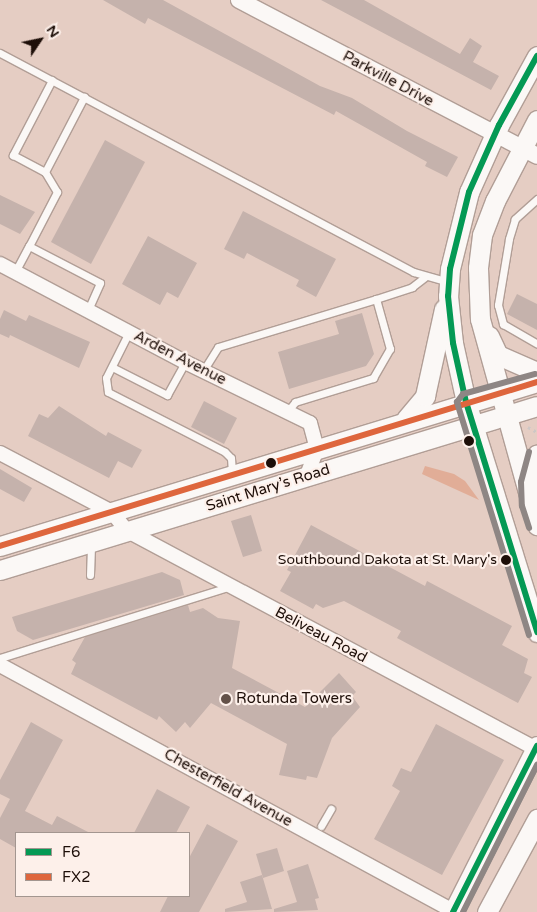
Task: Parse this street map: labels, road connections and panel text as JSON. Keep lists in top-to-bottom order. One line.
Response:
{"streets":{"main road":["Saint Mary’s Road"],"street":["Parkville Drive","Arden Avenue","Beliveau Road","Chesterfield Avenue"]},"crossings":[["Arden Avenue","Saint Mary’s Road"],["Saint Mary’s Road","Beliveau Road"]],"places":["Southbound Dakota at St. Mary's","Rotunda Towers"],"lines":["transit line F6","transit line FX2"],"legend":["F6","FX2"],"north":"top right"}
